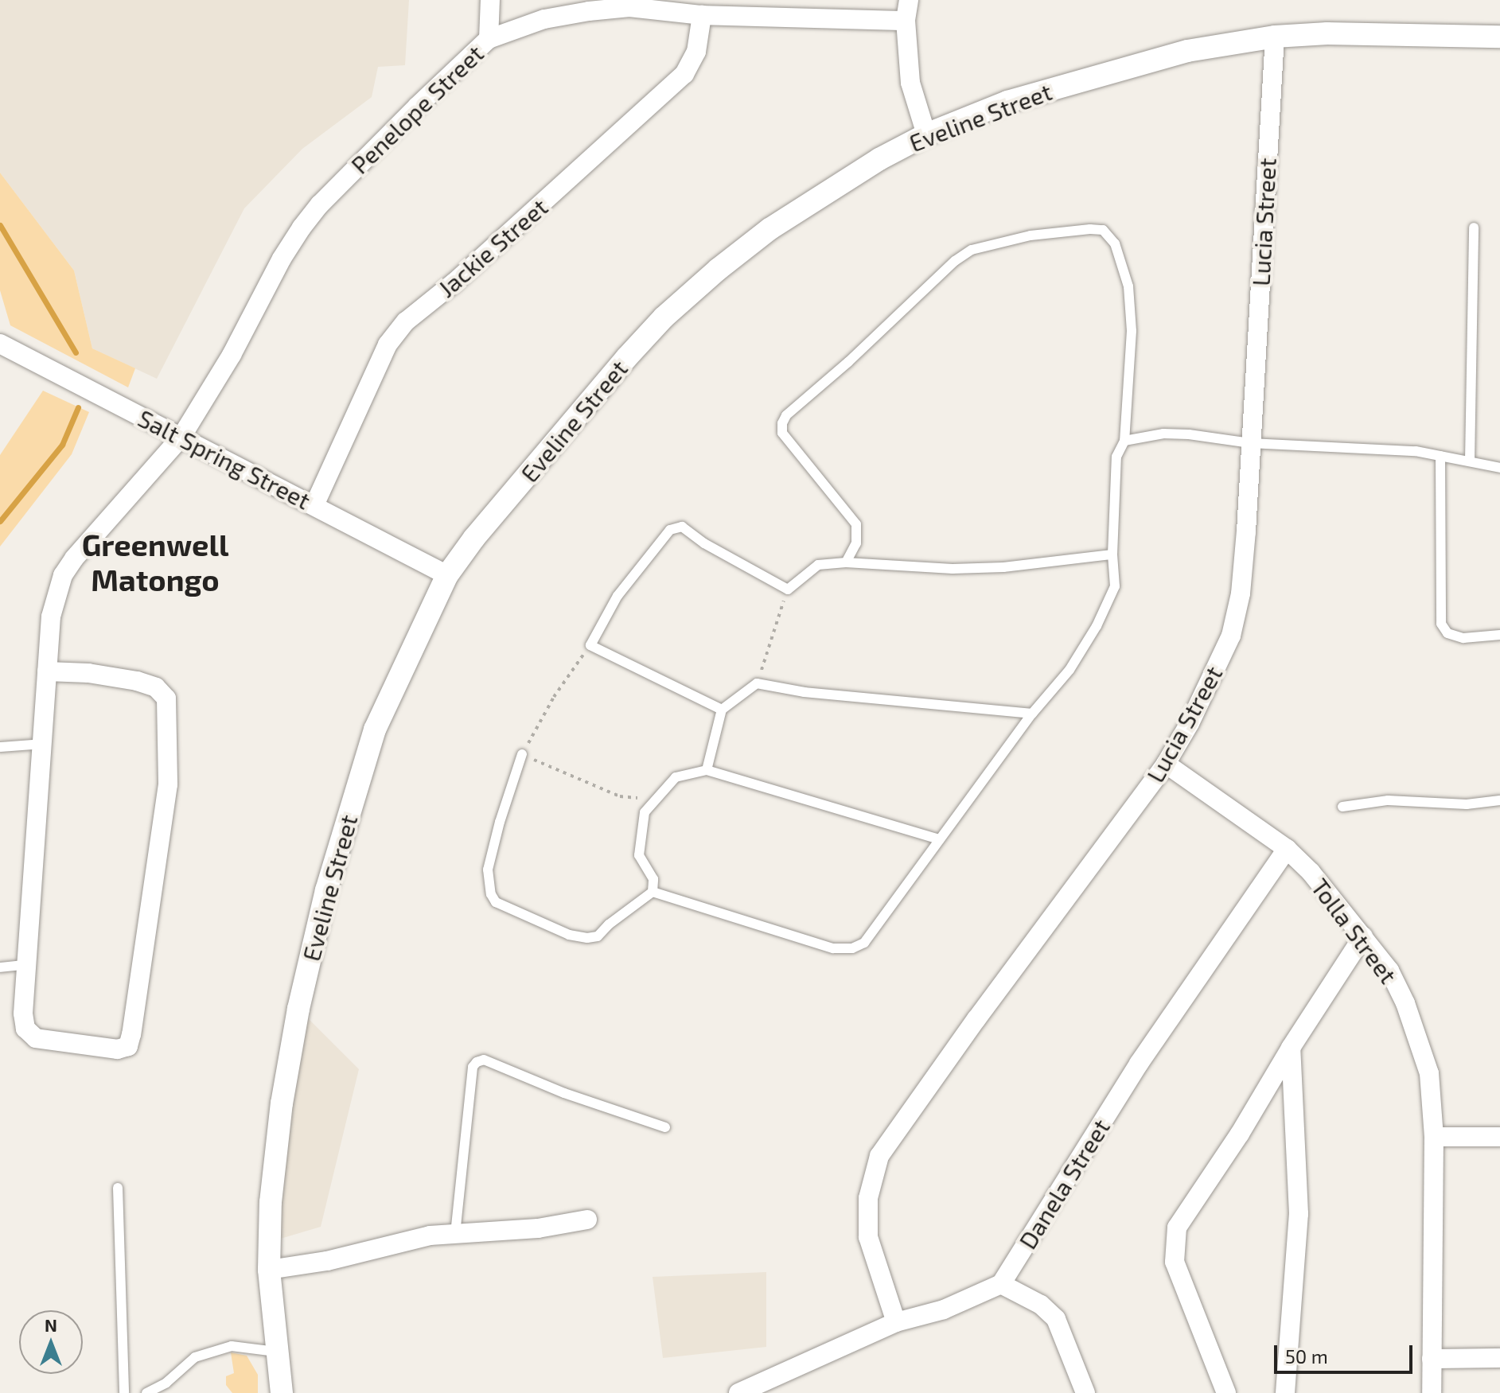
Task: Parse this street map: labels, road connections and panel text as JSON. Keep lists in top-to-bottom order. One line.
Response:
{"streets":{"street":["Penelope Street","Eveline Street","Lucia Street","Jackie Street","Salt Spring Street","Tolla Street","Danela Street"]},"crossings":[["Penelope Street","Jackie Street"],["Penelope Street","Salt Spring Street"],["Eveline Street","Lucia Street"],["Eveline Street","Salt Spring Street"],["Lucia Street","Tolla Street"],["Jackie Street","Salt Spring Street"],["Tolla Street","Danela Street"]],"districts":["Greenwell Matongo"],"scale_bar":"50 m","north":"top"}
